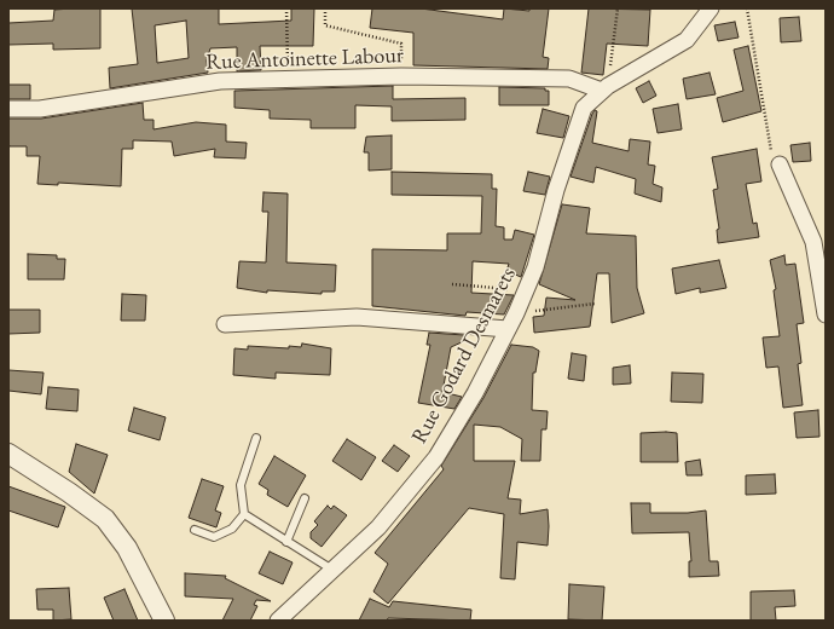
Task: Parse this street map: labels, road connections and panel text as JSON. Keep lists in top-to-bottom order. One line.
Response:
{"streets":{"street":["Rue Antoinette Labour","Rue Godard Desmarets"]},"crossings":[["Rue Antoinette Labour","Rue Godard Desmarets"]]}
